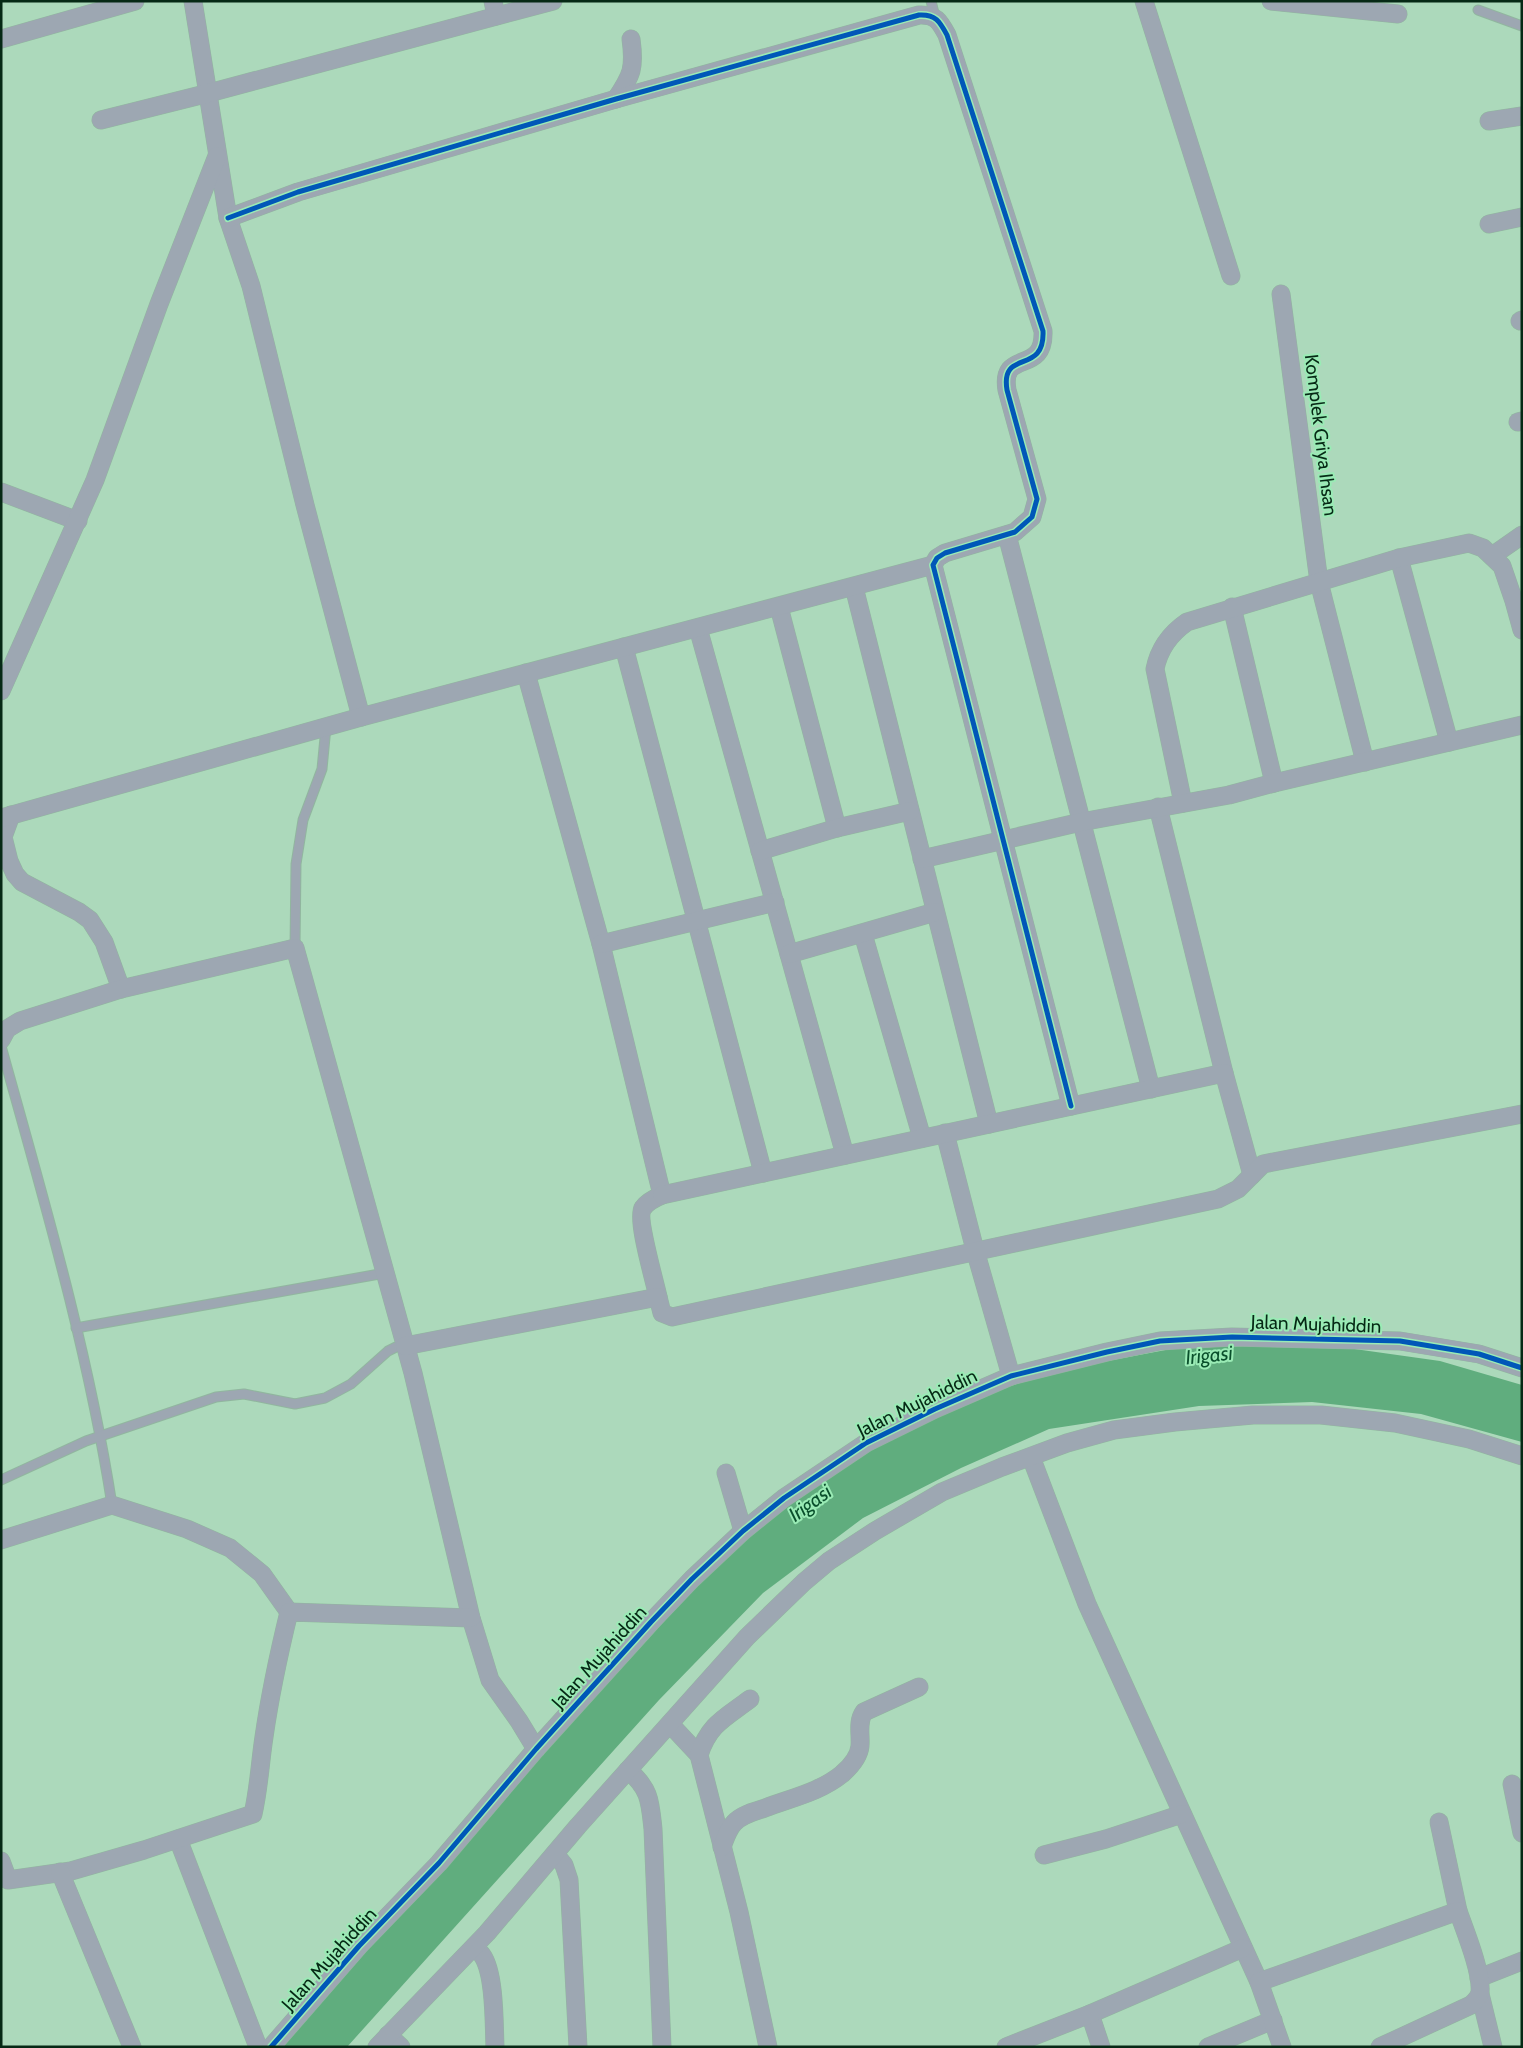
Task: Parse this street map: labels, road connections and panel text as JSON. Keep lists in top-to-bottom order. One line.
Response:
{"streets":{"street":["Komplek Griya Ihsan","Jalan Mujahiddin"]},"water":["Irigasi"]}
